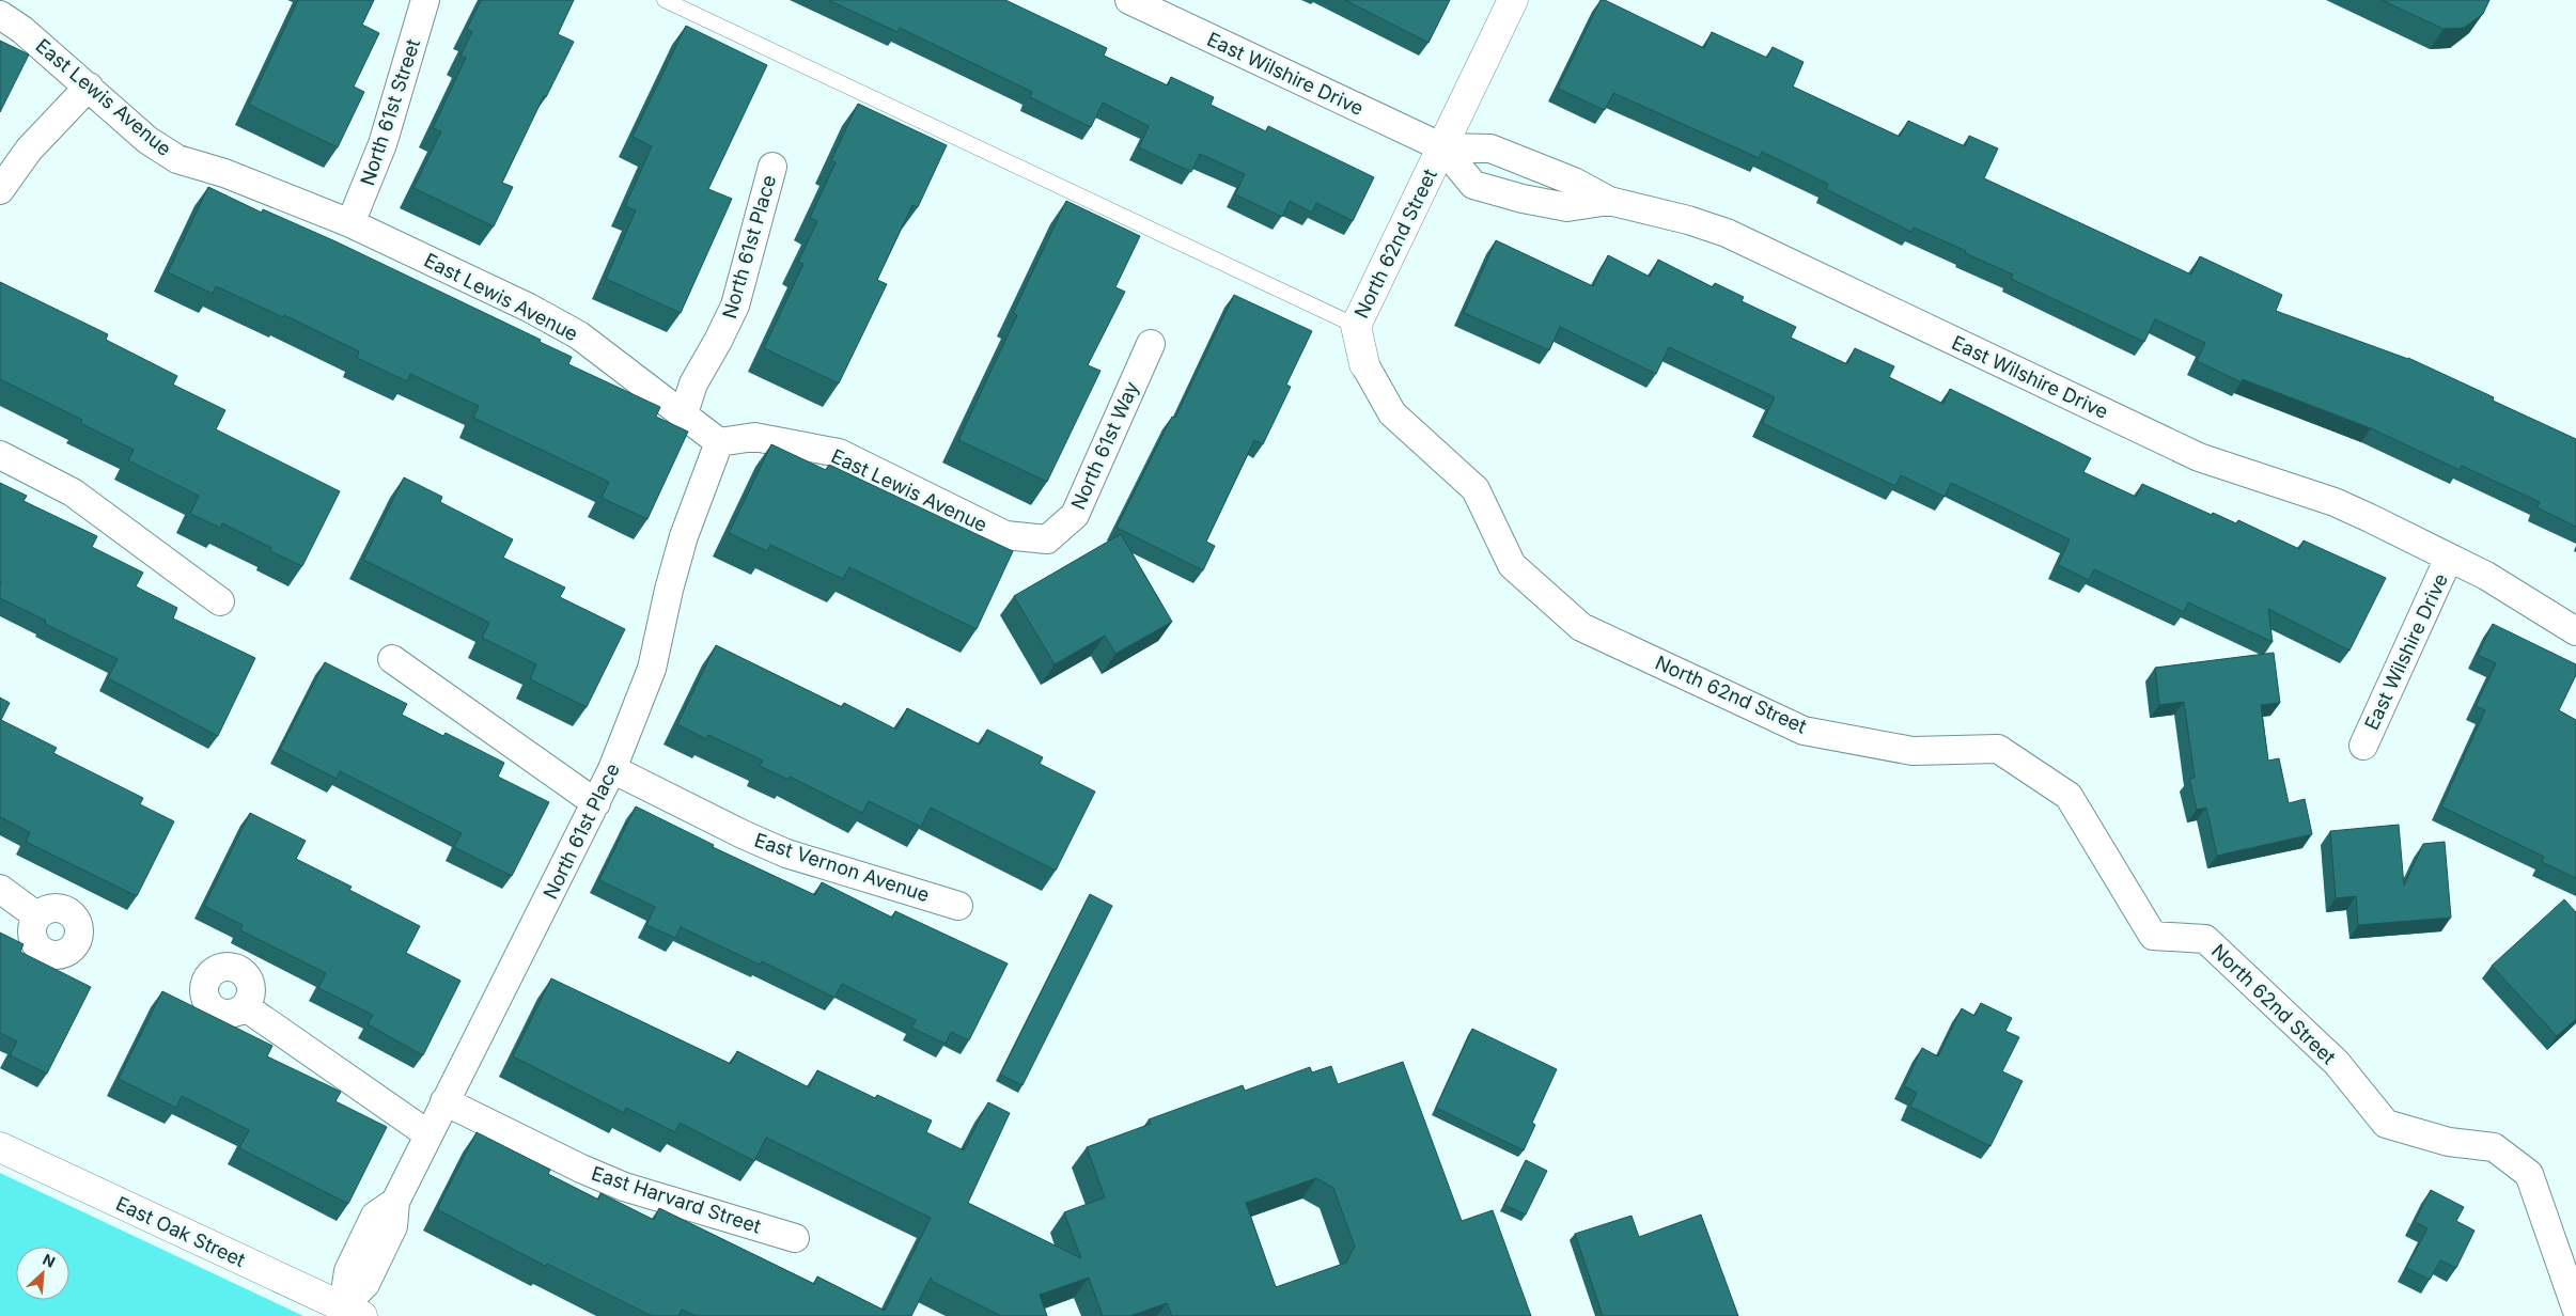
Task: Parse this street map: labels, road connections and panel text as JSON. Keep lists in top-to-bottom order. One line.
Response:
{"streets":{"street":["East Wilshire Drive","East Lewis Avenue","North 61st Street","North 62nd Street","North 61st Place","North 61st Way","East Vernon Avenue","East Harvard Street","East Oak Street"]},"crossings":[["East Wilshire Drive","North 62nd Street"],["East Lewis Avenue","North 61st Street"],["East Lewis Avenue","North 61st Place"],["East Lewis Avenue","North 61st Way"],["North 61st Place","East Vernon Avenue"],["North 61st Place","East Harvard Street"],["North 61st Place","East Oak Street"]],"north":"top right"}
